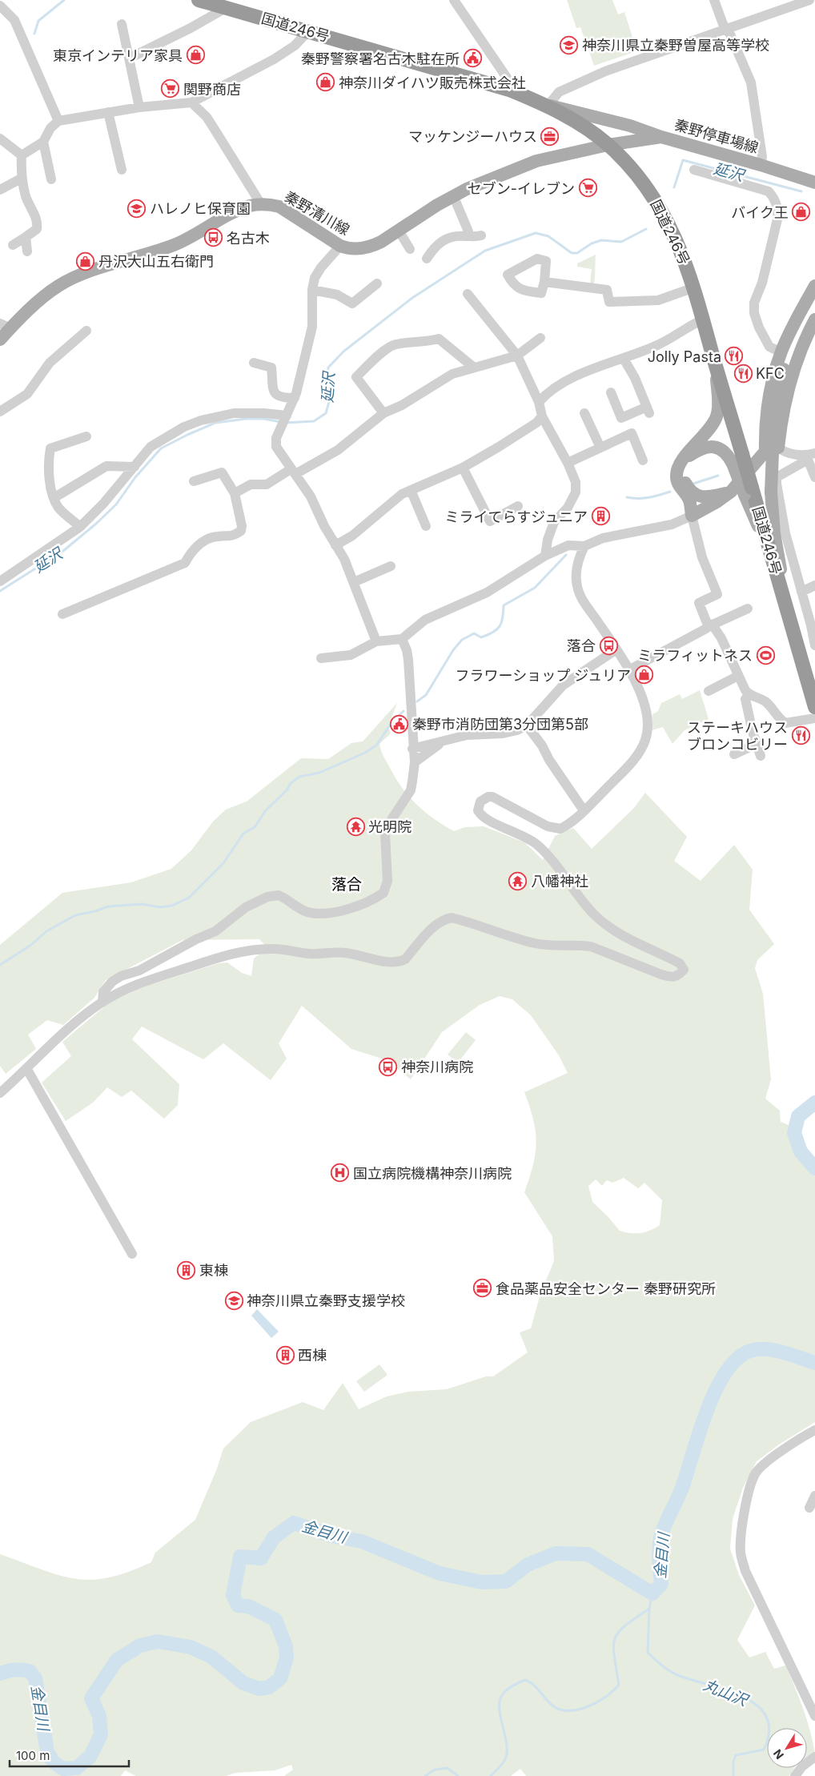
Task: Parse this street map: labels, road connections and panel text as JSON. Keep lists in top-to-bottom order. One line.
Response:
{"streets":{"highway":["国道246号"],"main road":["秦野停車場線","秦野清川線"]},"crossings":[["国道246号","秦野停車場線"],["国道246号","秦野清川線"],["秦野停車場線","秦野清川線"]],"districts":["落合"],"water":["延沢","金目川","丸山沢"],"places":{"school or university":["神奈川県立秦野曽屋高等学校","ハレノヒ保育園","神奈川県立秦野支援学校"],"shop":["東京インテリア家具","神奈川ダイハツ販売株式会社","バイク王","丹沢大山五右衛門","フラワーショップ ジュリア"],"public building":["秦野警察署名古木駐在所","秦野市消防団第3分団第5部"],"supermarket":["関野商店","セブン-イレブン"],"office":["マッケンジーハウス","食品薬品安全センター 秦野研究所"],"bus stop":["名古木","落合","神奈川病院"],"restaurant":["Jolly Pasta","KFC","ステーキハウス ブロンコビリー"],"building":["ミライてらすジュニア","東棟","西棟"],"sports":["ミラフィットネス"],"temple":["光明院","八幡神社"],"hospital":["国立病院機構神奈川病院"]},"scale_bar":"100 m","north":"bottom left"}
